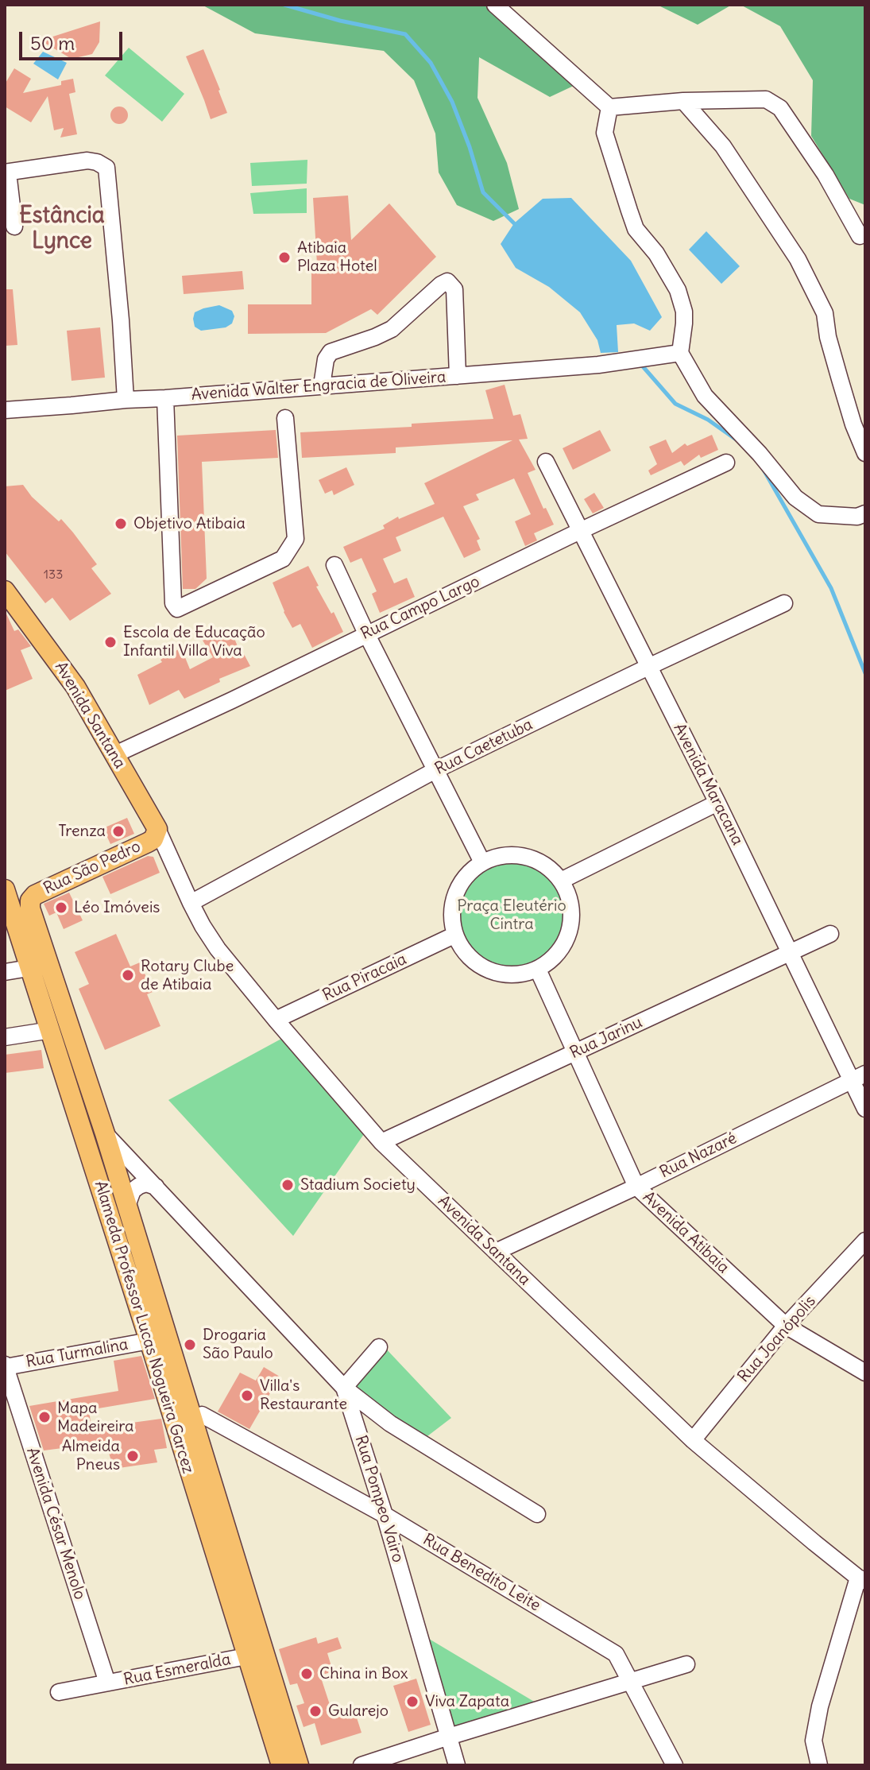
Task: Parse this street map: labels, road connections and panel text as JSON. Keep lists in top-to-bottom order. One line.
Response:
{"streets":{"main road":["Avenida Santana","Rua São Pedro","Alameda Professor Lucas Nogueira Garcez"],"street":["Avenida Walter Engracia de Oliveira","Rua Campo Largo","Rua Caetetuba","Avenida Maracana","Rua Piracaia","Rua Jarinu","Rua Nazaré","Avenida Atibaia","Rua Joanópolis","Rua Turmalina","Rua Pompeo Vairo","Avenida César Menolo","Rua Benedito Leite","Rua Esmeralda"]},"crossings":[["Rua Campo Largo","Avenida Santana"],["Rua Campo Largo","Avenida Maracana"],["Avenida Santana","Rua Caetetuba"],["Avenida Santana","Rua São Pedro"],["Avenida Santana","Rua Piracaia"],["Avenida Santana","Rua Jarinu"],["Avenida Santana","Rua Nazaré"],["Avenida Santana","Rua Joanópolis"],["Rua Caetetuba","Avenida Maracana"],["Avenida Maracana","Rua Jarinu"],["Avenida Maracana","Rua Nazaré"],["Rua São Pedro","Alameda Professor Lucas Nogueira Garcez"],["Rua Piracaia","Avenida Atibaia"],["Rua Jarinu","Avenida Atibaia"],["Rua Nazaré","Avenida Atibaia"],["Avenida Atibaia","Rua Joanópolis"],["Alameda Professor Lucas Nogueira Garcez","Rua Turmalina"],["Alameda Professor Lucas Nogueira Garcez","Rua Pompeo Vairo"],["Alameda Professor Lucas Nogueira Garcez","Rua Benedito Leite"],["Alameda Professor Lucas Nogueira Garcez","Rua Esmeralda"],["Rua Turmalina","Avenida César Menolo"],["Rua Pompeo Vairo","Rua Benedito Leite"],["Avenida César Menolo","Rua Esmeralda"]],"districts":["Estância Lynce"],"parks":["Praça Eleutério Cintra"],"places":["Atibaia Plaza Hotel","Objetivo Atibaia","Escola de Educação Infantil Villa Viva","Trenza","Léo Imóveis","Rotary Clube de Atibaia","Stadium Society","Drogaria São Paulo","Villa's Restaurante","Mapa Madeireira","Almeida Pneus","China in Box","Viva Zapata","Gularejo"],"house_numbers":["133"],"scale_bar":"50 m"}
